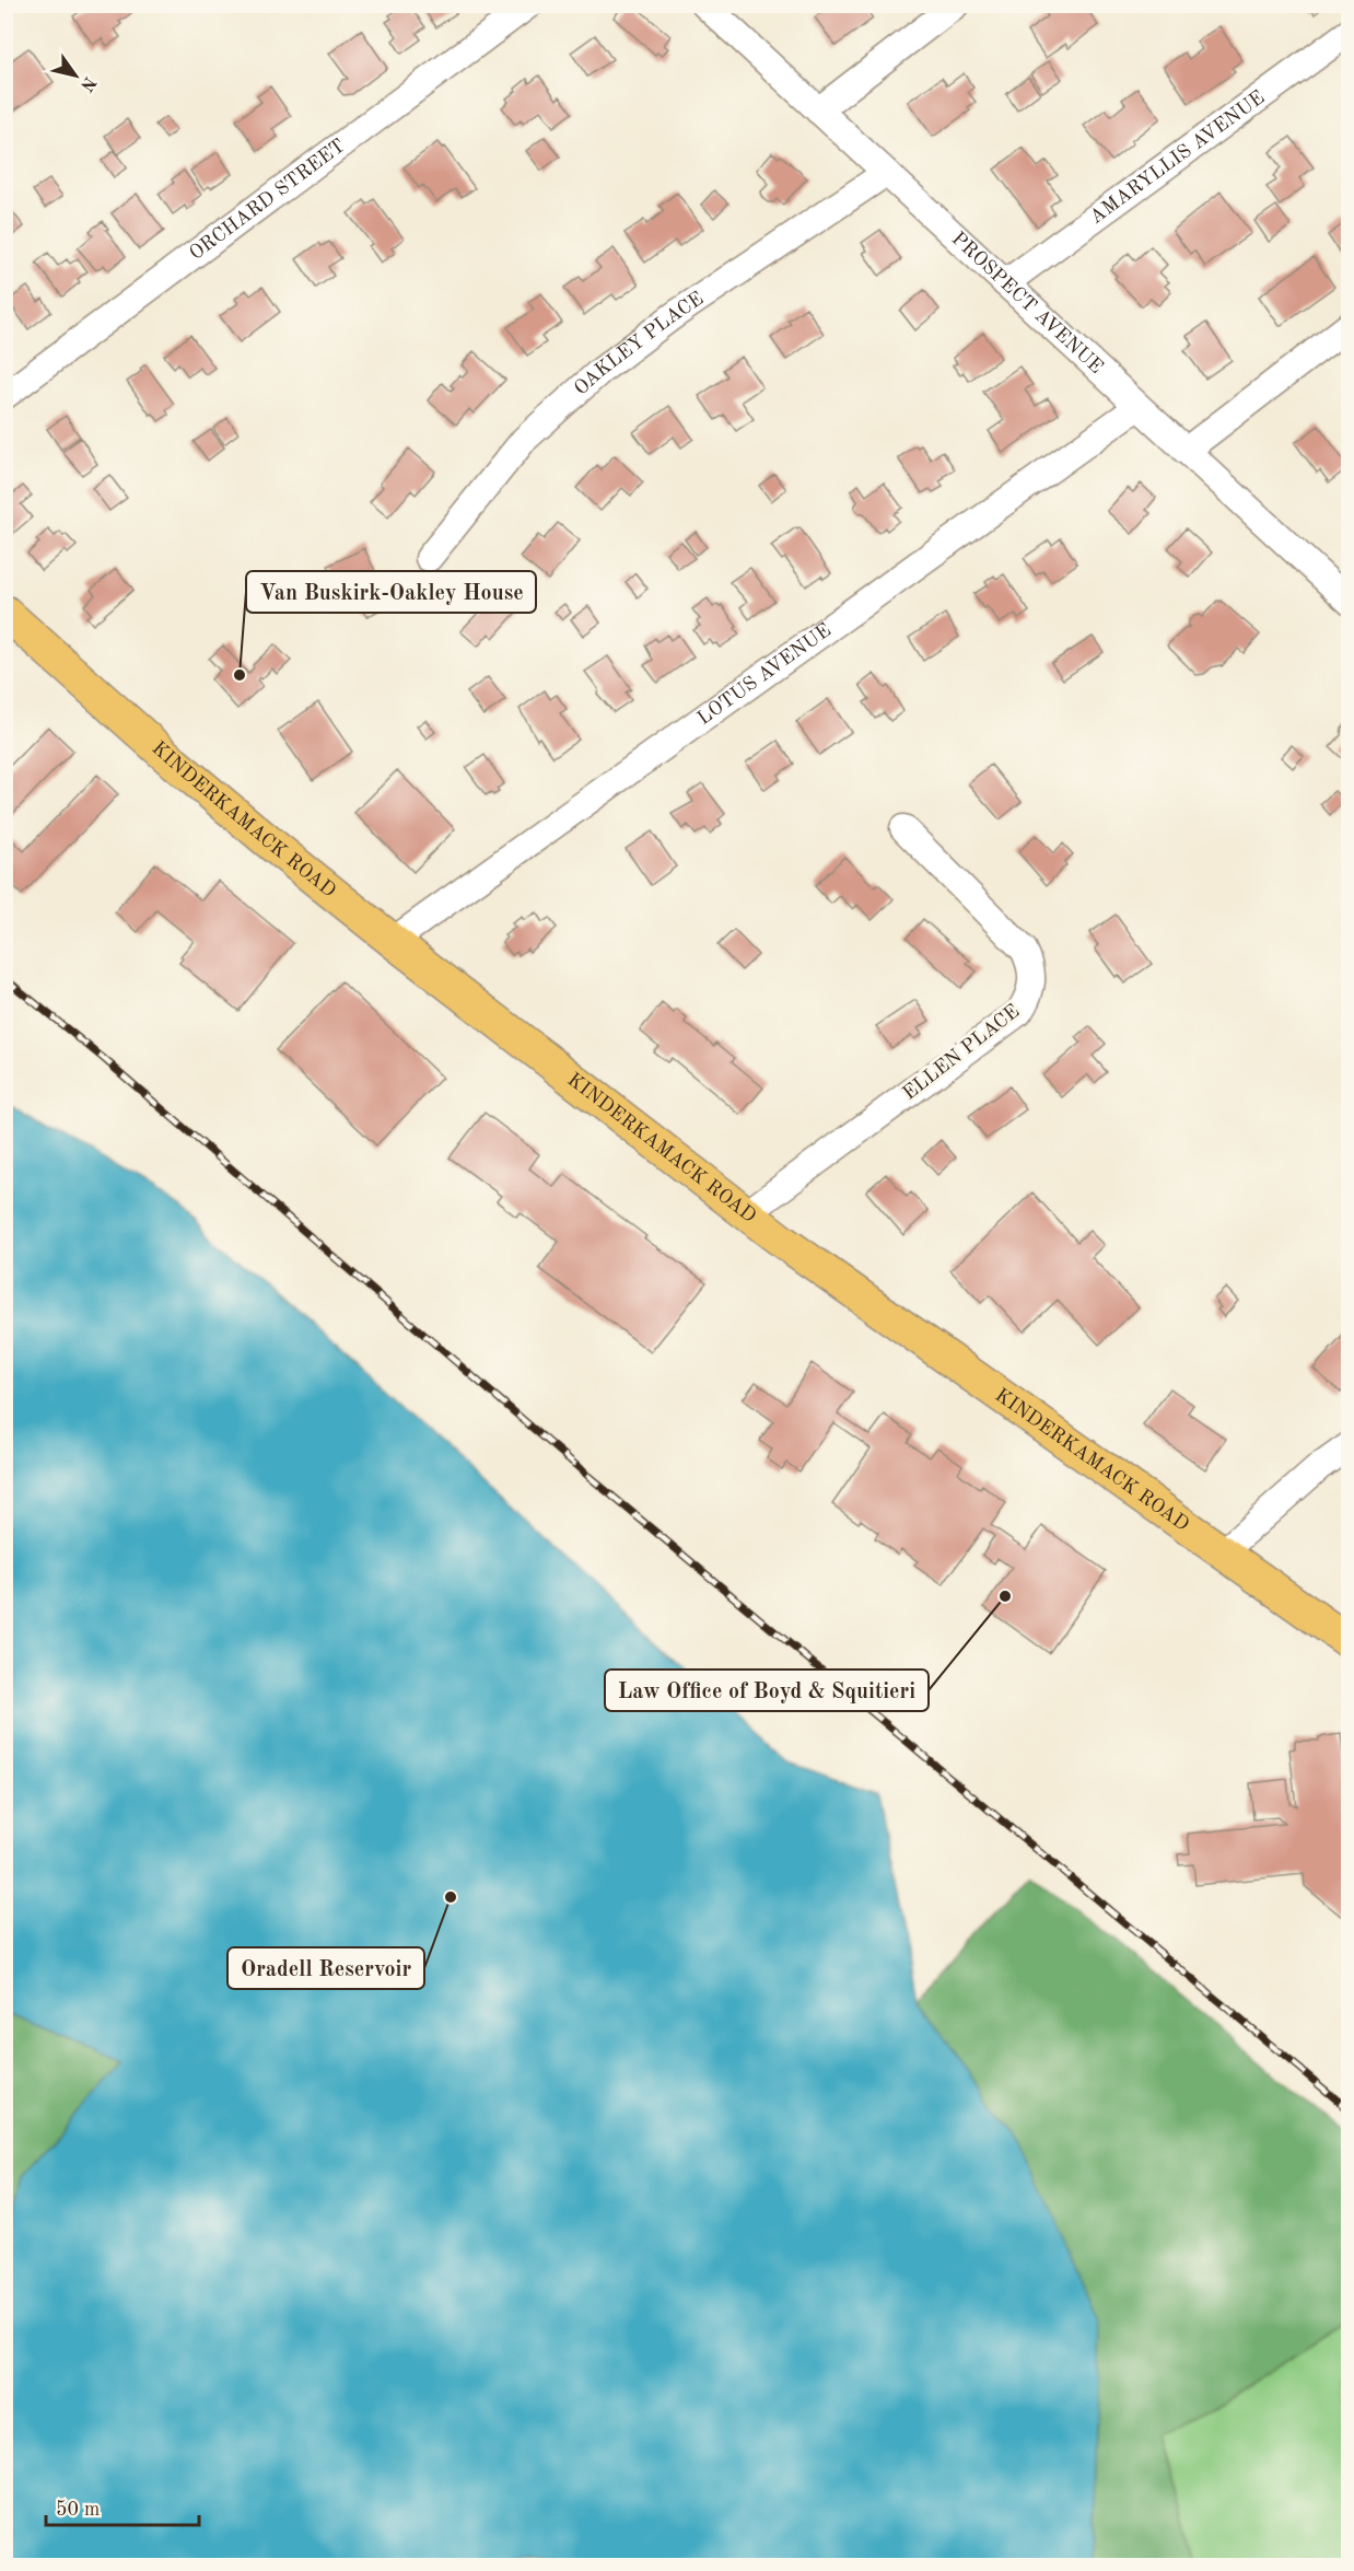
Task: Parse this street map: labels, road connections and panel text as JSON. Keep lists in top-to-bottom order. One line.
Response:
{"streets":{"main road":["KINDERKAMACK ROAD"],"street":["AMARYLLIS AVENUE","ORCHARD STREET","PROSPECT AVENUE","OAKLEY PLACE","LOTUS AVENUE","ELLEN PLACE"]},"crossings":[["AMARYLLIS AVENUE","PROSPECT AVENUE"],["PROSPECT AVENUE","OAKLEY PLACE"],["PROSPECT AVENUE","LOTUS AVENUE"],["LOTUS AVENUE","KINDERKAMACK ROAD"],["KINDERKAMACK ROAD","ELLEN PLACE"]],"places":["Van Buskirk-Oakley House","Law Office of Boyd & Squitieri","Oradell Reservoir"],"scale_bar":"50 m","north":"bottom right"}
